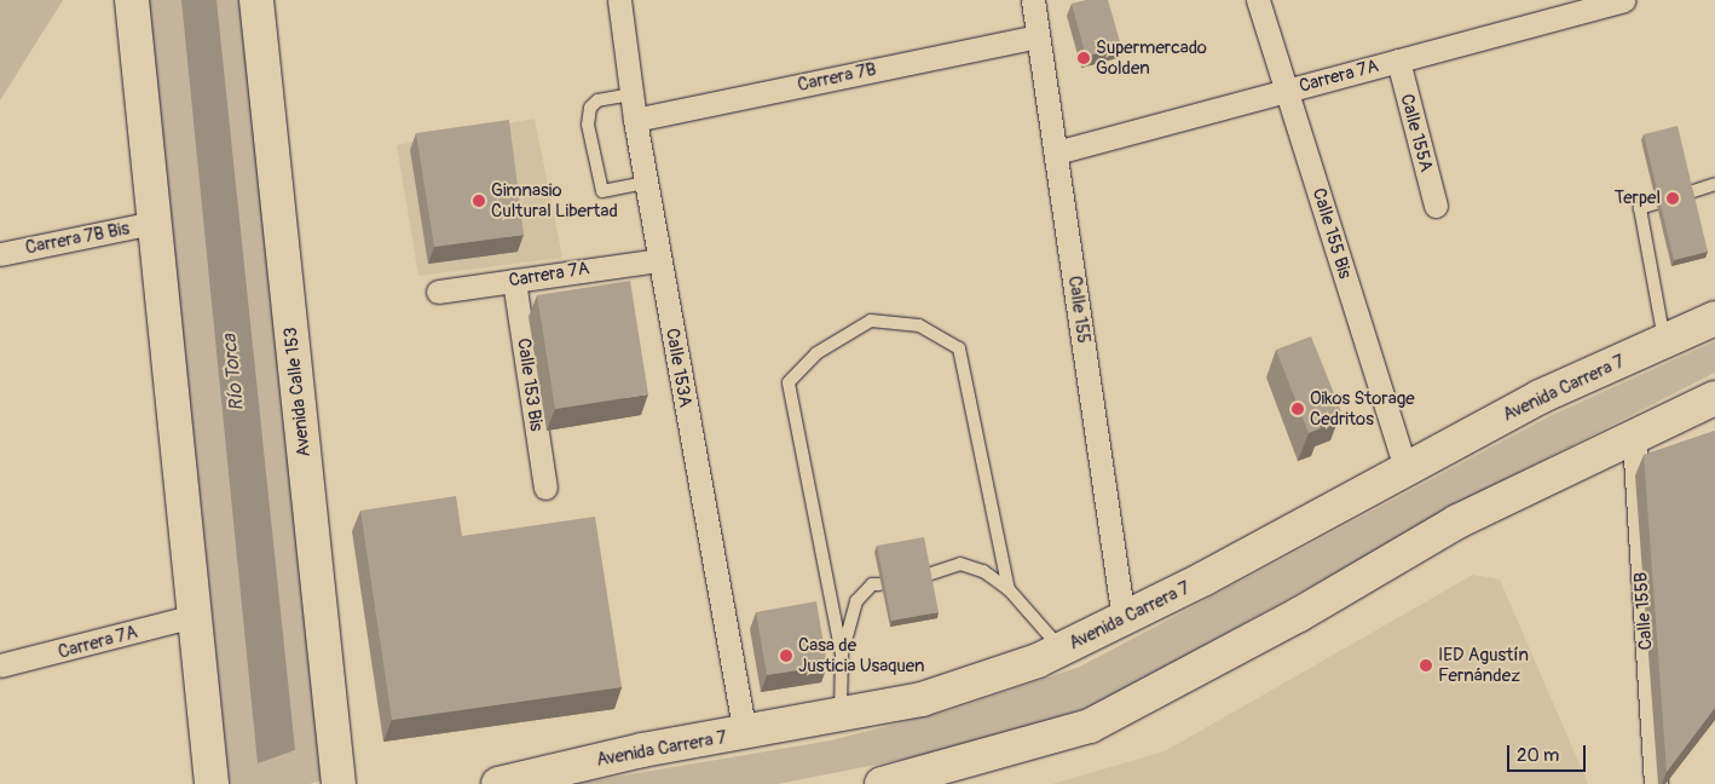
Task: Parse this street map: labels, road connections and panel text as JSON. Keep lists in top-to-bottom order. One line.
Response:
{"streets":{"main road":["Avenida Carrera 7","Avenida Calle 153"],"street":["Carrera 7A","Carrera 7B","Calle 155A","Calle 155 Bis","Carrera 7B Bis","Calle 155","Calle 153A","Calle 153 Bis","Calle 155B"]},"crossings":[["Carrera 7A","Calle 155A"],["Carrera 7A","Calle 155 Bis"],["Carrera 7A","Calle 155"],["Carrera 7A","Calle 153A"],["Carrera 7A","Calle 153 Bis"],["Carrera 7B","Calle 155"],["Carrera 7B","Calle 153A"],["Calle 155 Bis","Avenida Carrera 7"],["Calle 155","Avenida Carrera 7"],["Calle 153A","Avenida Carrera 7"]],"water":["Río Torca"],"places":["Supermercado Golden","Terpel","Gimnasio Cultural Libertad","Oikos Storage Cedritos","Casa de Justicia Usaquen","IED Agustín Fernández"],"scale_bar":"20 m"}
